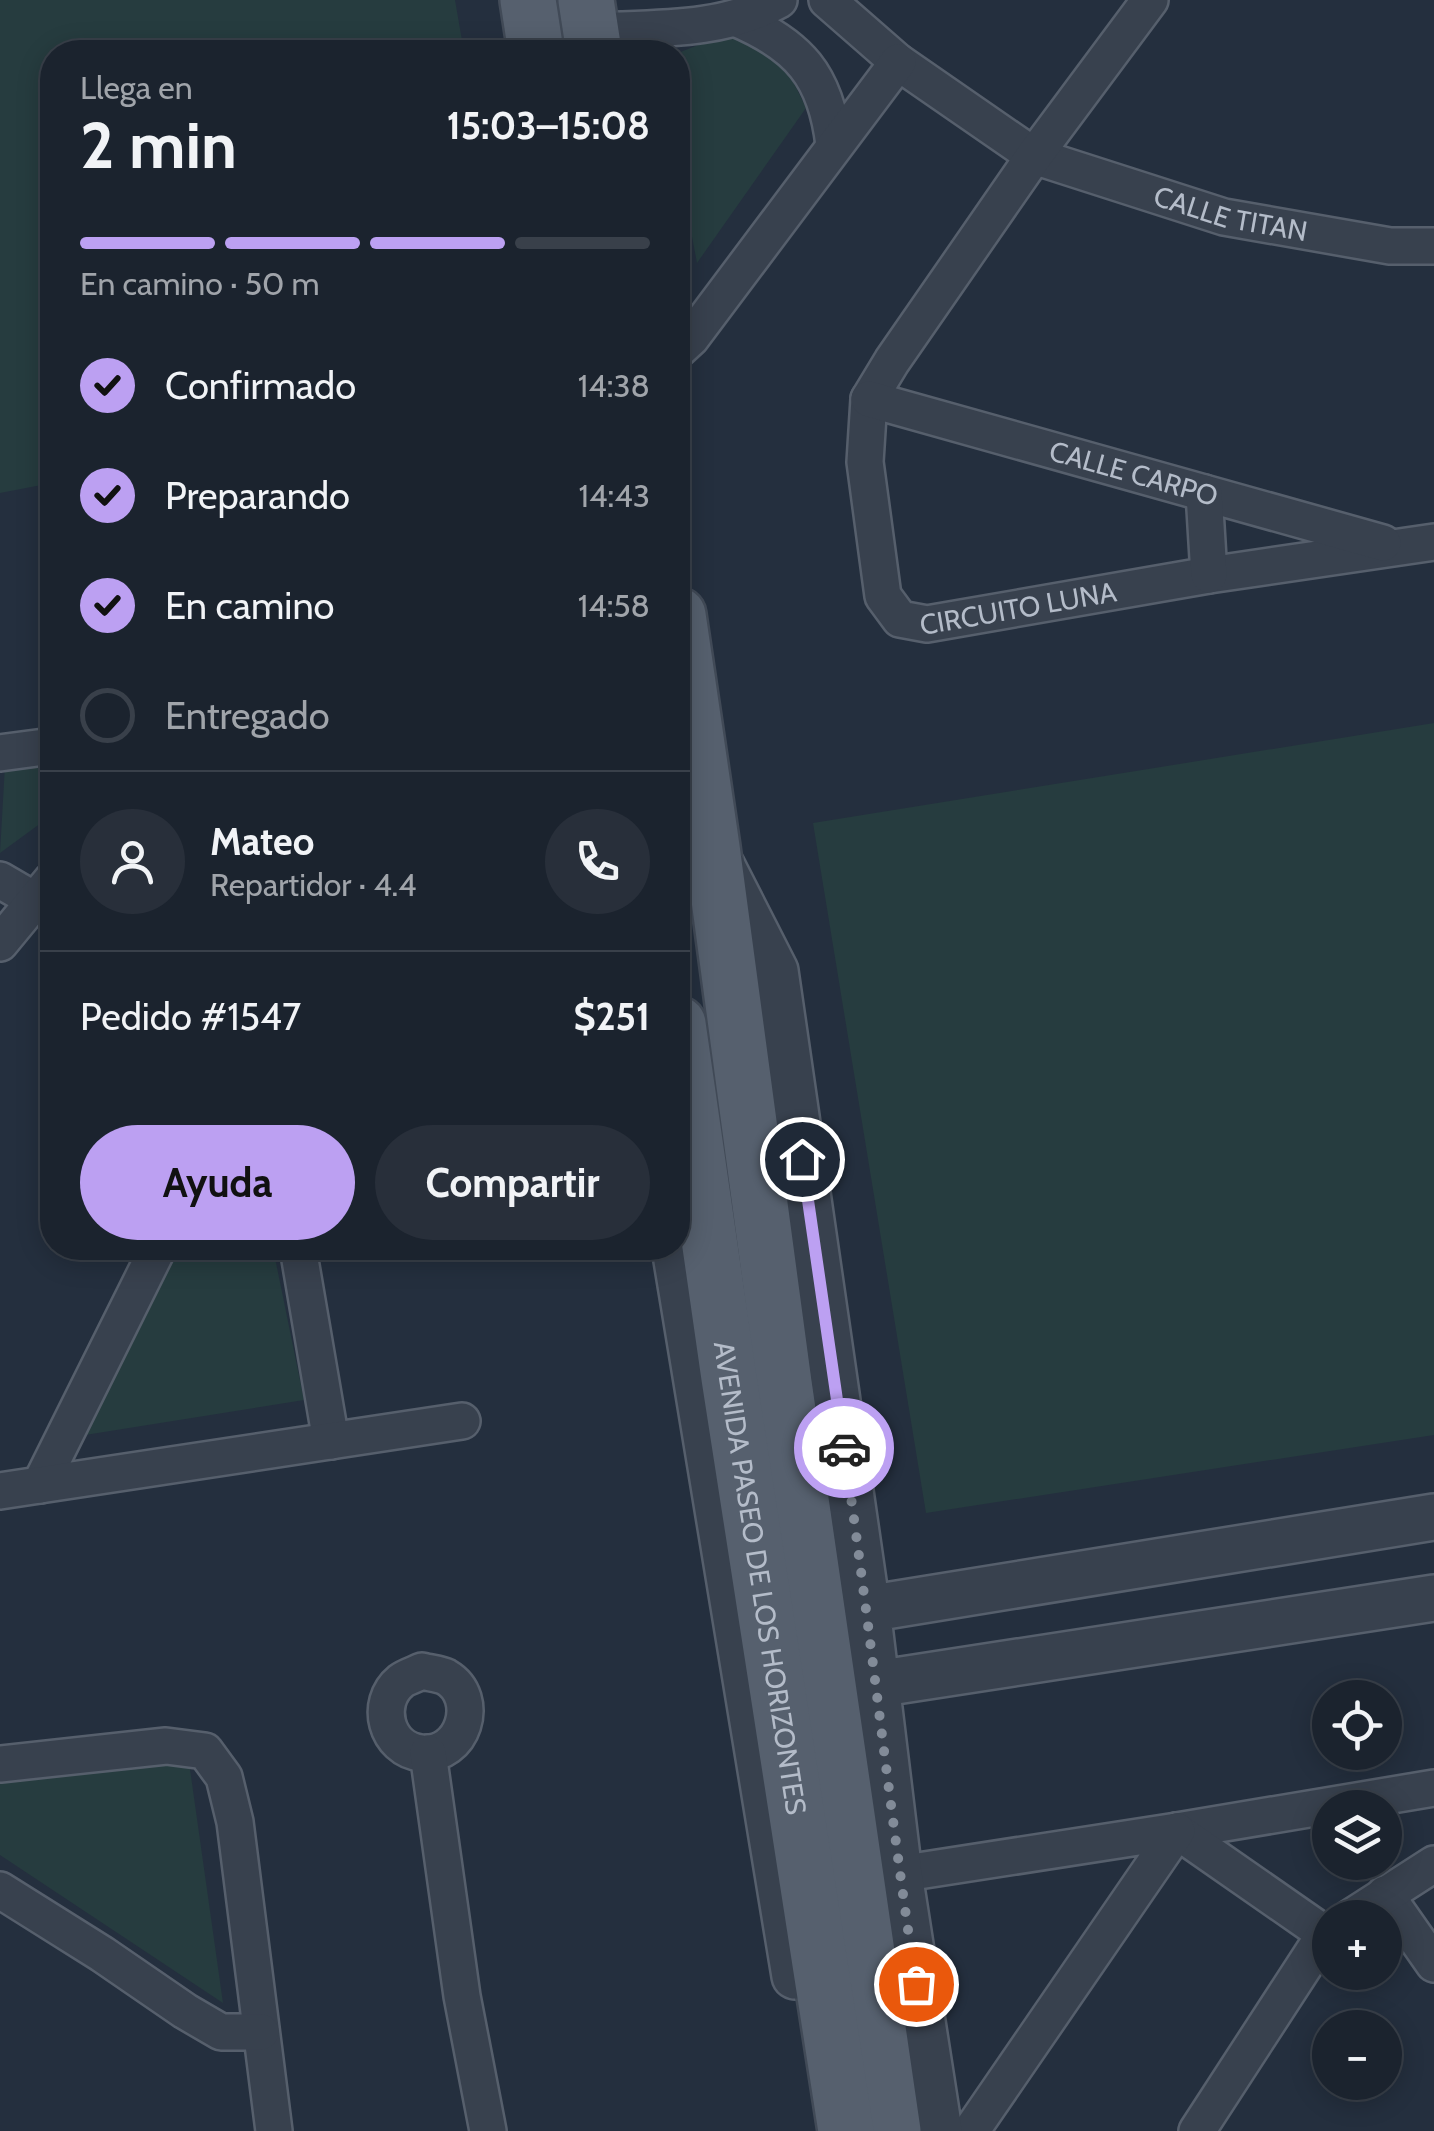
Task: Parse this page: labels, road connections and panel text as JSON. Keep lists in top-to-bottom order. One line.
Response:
{"streets":{"main road":["AVENIDA PASEO DE LOS HORIZONTES"],"street":["CALLE TITAN","CALLE CARPO","CIRCUITO LUNA"]},"crossings":[["CALLE TITAN","CIRCUITO LUNA"],["CALLE CARPO","CIRCUITO LUNA"]],"page":{"heading":["2 min","Llega en","15:03–15:08"],"panel":["Mateo","Repartidor · 4.4","Pedido #1547","$251"],"bar":"En camino · 50 m","list":[["Confirmado","14:38"],["Preparando","14:43"],["En camino","14:58"],"Entregado"],"buttons":["Ayuda","Compartir"],"map_buttons":["+","−"]}}
